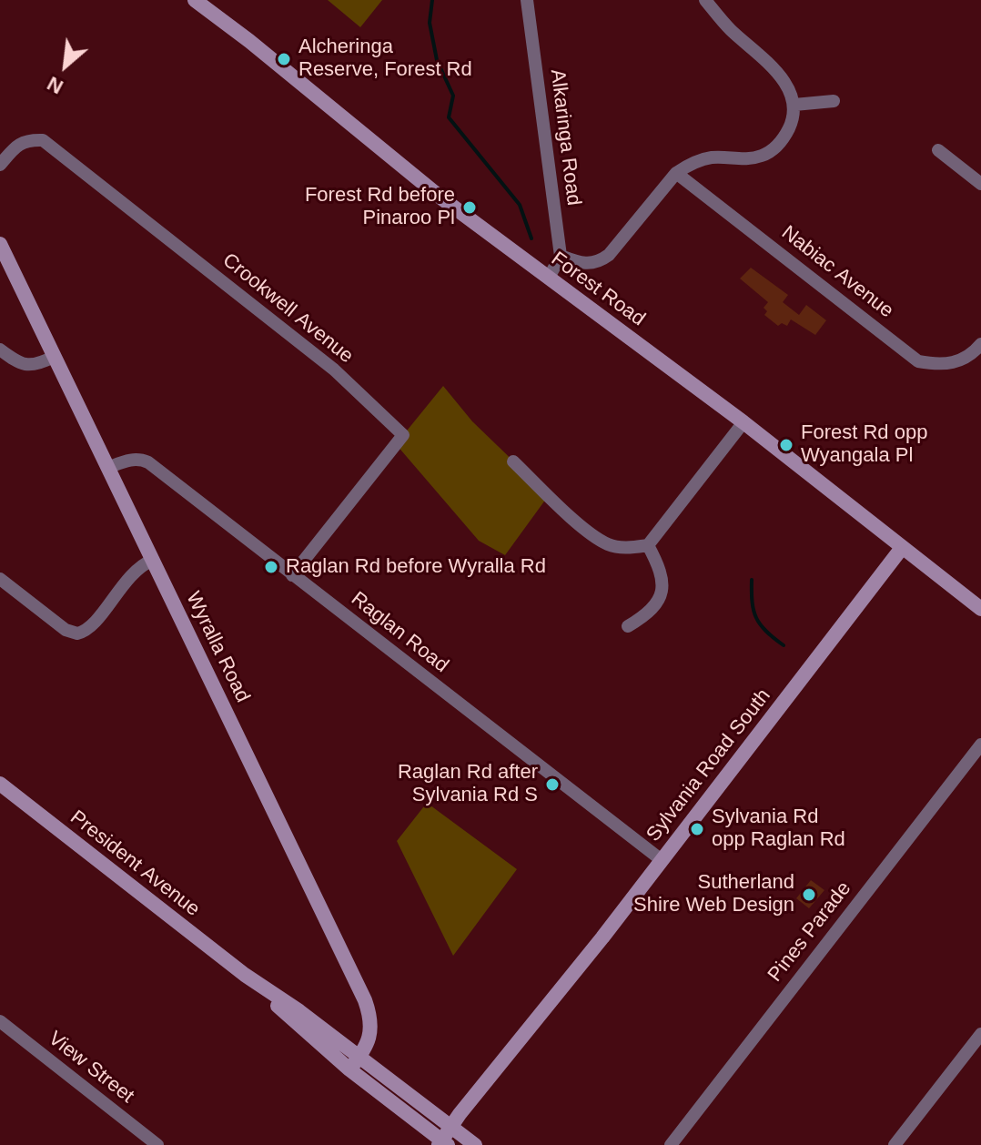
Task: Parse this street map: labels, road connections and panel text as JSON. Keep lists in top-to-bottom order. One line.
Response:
{"streets":{"street":["Alkaringa Road","Nabiac Avenue","Forest Road","Crookwell Avenue","Raglan Road","Wyralla Road","Sylvania Road South","President Avenue","Pines Parade","View Street"]},"crossings":[["Forest Road","Sylvania Road South"],["Crookwell Avenue","Raglan Road"],["Raglan Road","Wyralla Road"],["Raglan Road","Sylvania Road South"],["Wyralla Road","President Avenue"],["Sylvania Road South","President Avenue"]],"places":["Alcheringa Reserve, Forest Rd","Forest Rd before Pinaroo Pl","Forest Rd opp Wyangala Pl","Raglan Rd before Wyralla Rd","Raglan Rd after Sylvania Rd S","Sylvania Rd opp Raglan Rd","Sutherland Shire Web Design"],"north":"bottom left"}
